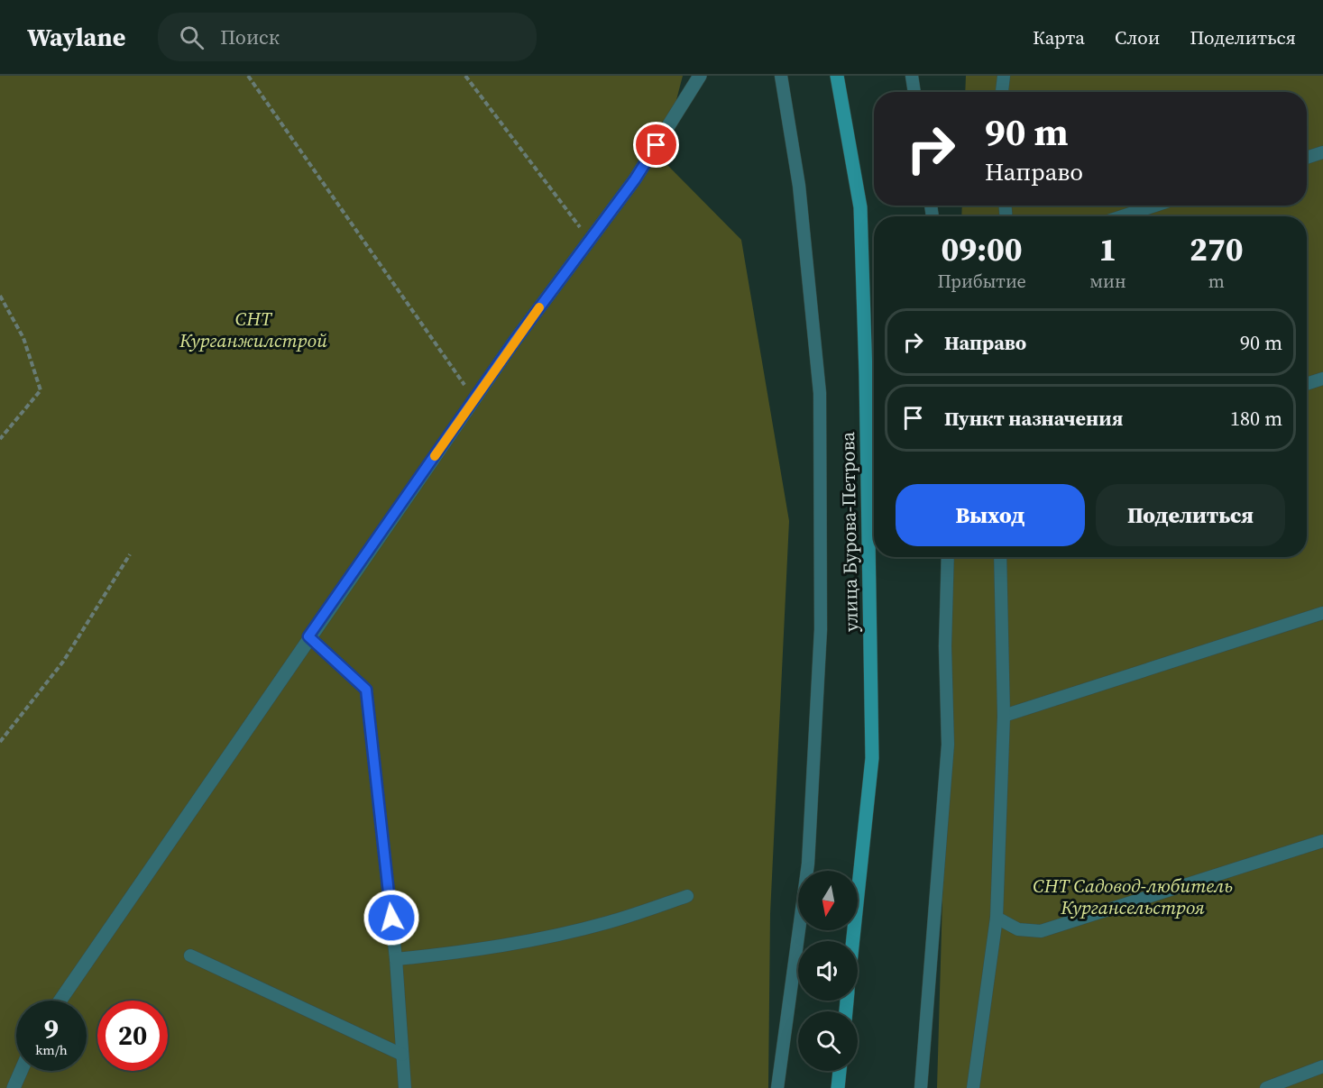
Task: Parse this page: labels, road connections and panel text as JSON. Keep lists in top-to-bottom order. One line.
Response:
{"streets":{"main road":["улица Бурова-Петрова"]},"parks":["СНТ Курганжилстрой","СНТ Садовод-любитель Кургансельстроя"],"north":"bottom","page":{"header":"Waylane","search":"Поиск","nav":["Карта","Слои","Поделиться"],"turn":["90 m","Направо"],"eta":["09:00","Прибытие","1","мин","270","m"],"list":[{"name":"Направо","value":"90 m"},{"name":"Пункт назначения","value":"180 m"}],"buttons":["Выход","Поделиться"],"speed":"9 km/h","limit":"20"}}
